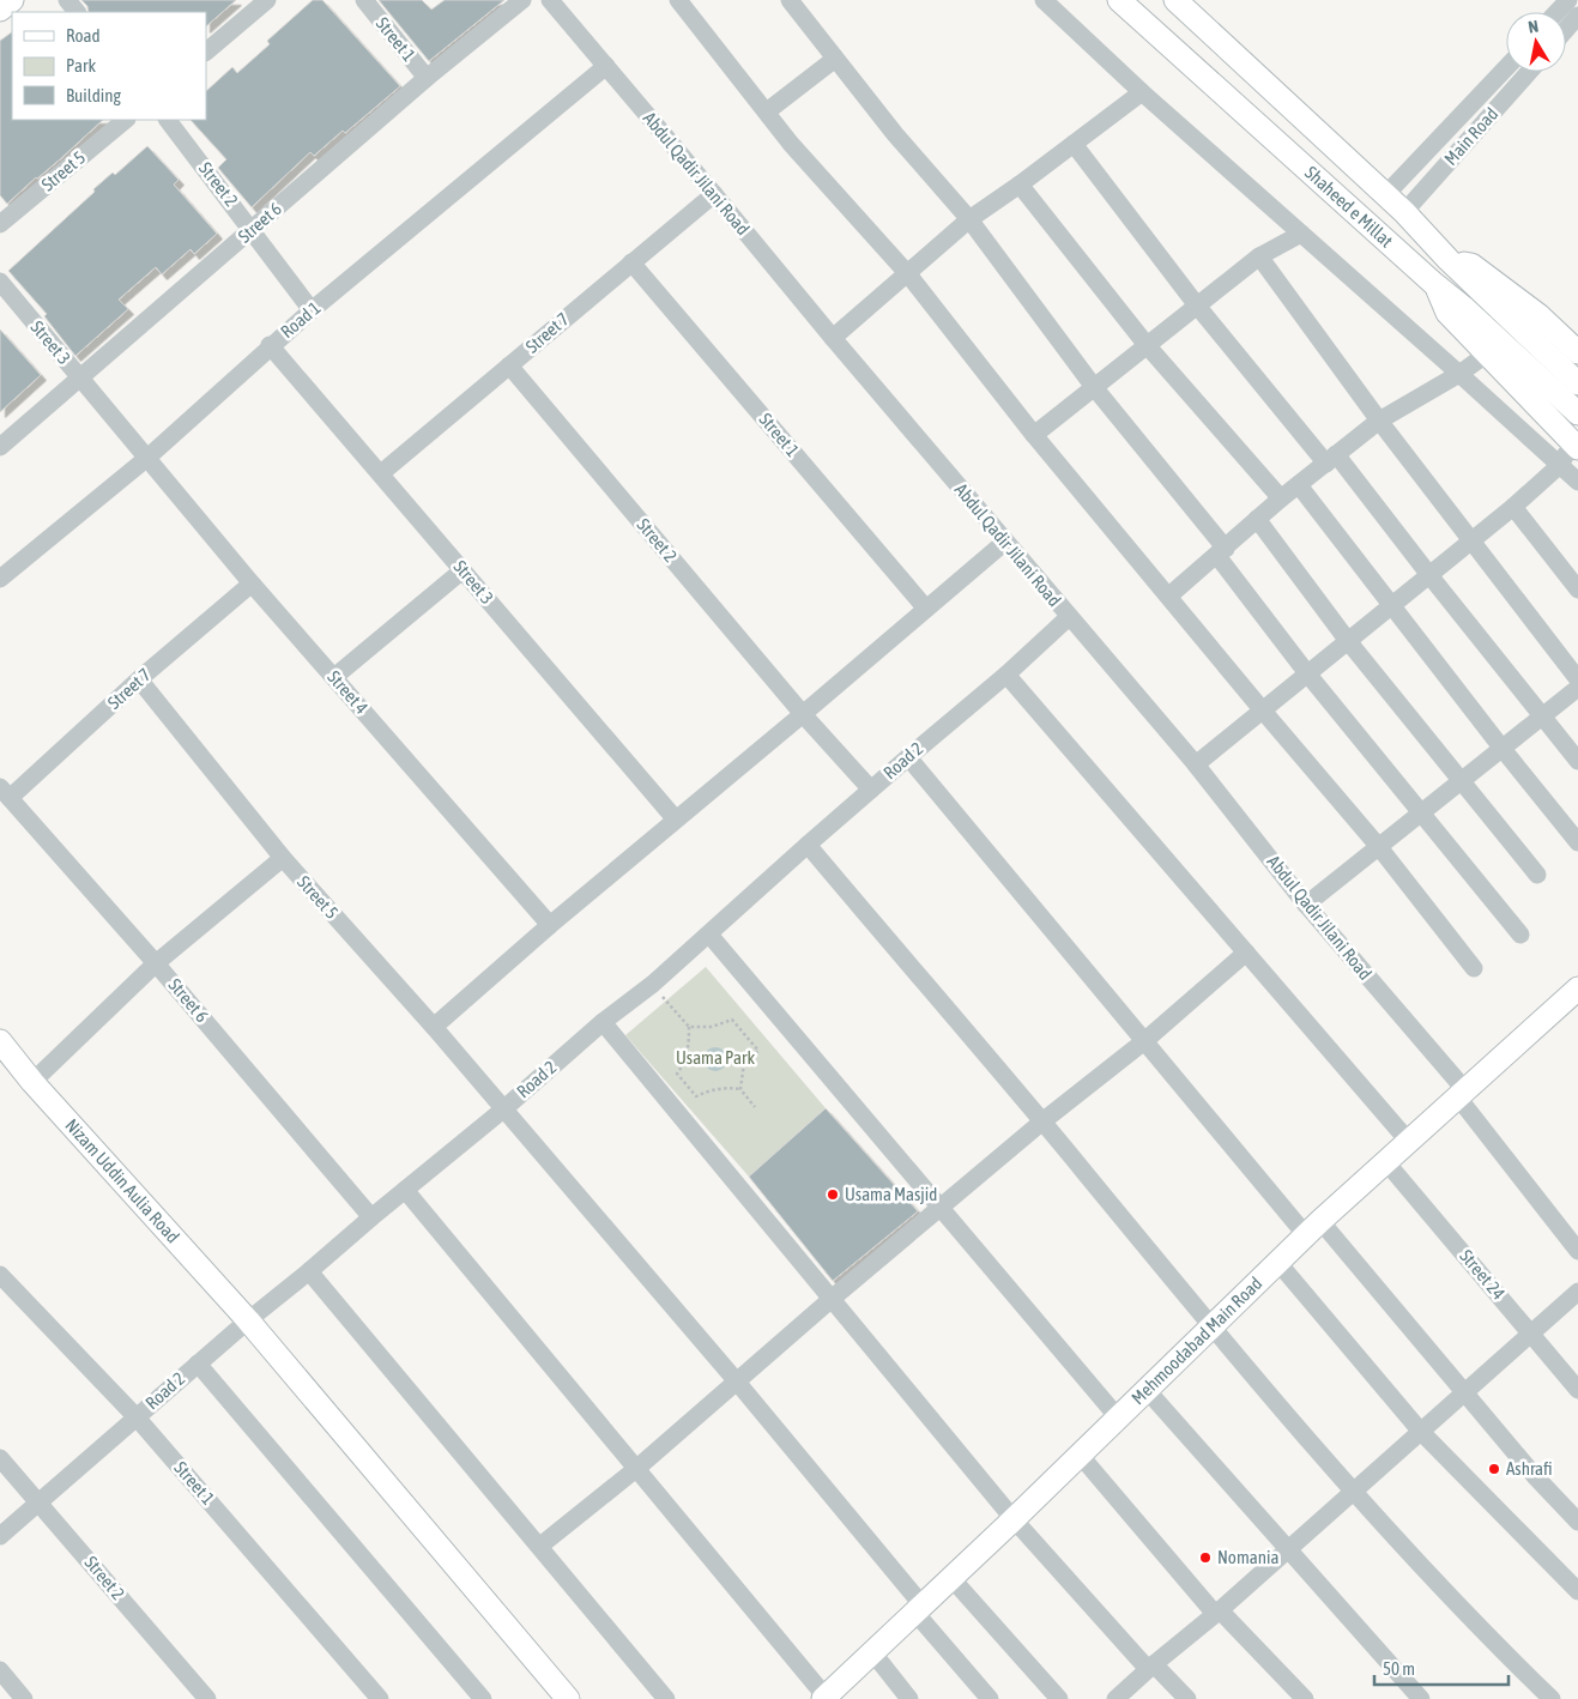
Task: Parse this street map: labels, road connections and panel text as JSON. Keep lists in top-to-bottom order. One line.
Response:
{"streets":{"main road":["Shaheed e Millat","Nizam Uddin Aulia Road","Mehmoodabad Main Road"],"street":["Street 1","Main Road","Street 5","Abdul Qadir Jilani Road","Street 2","Street 6","Road 1","Street 7","Street 3","Street 4","Road 2","Street 24"]},"crossings":[["Street 1","Street 6"],["Street 1","Street 7"],["Street 1","Road 2"],["Main Road","Shaheed e Millat"],["Street 5","Street 7"],["Street 5","Road 2"],["Street 5","Mehmoodabad Main Road"],["Abdul Qadir Jilani Road","Road 1"],["Abdul Qadir Jilani Road","Street 7"],["Abdul Qadir Jilani Road","Road 2"],["Abdul Qadir Jilani Road","Mehmoodabad Main Road"],["Street 2","Street 6"],["Street 2","Road 1"],["Street 2","Street 7"],["Street 2","Road 2"],["Street 6","Street 7"],["Street 6","Street 3"],["Street 6","Road 2"],["Road 1","Street 3"],["Road 1","Street 4"],["Street 7","Street 3"],["Street 7","Street 4"],["Street 3","Street 4"],["Road 2","Nizam Uddin Aulia Road"],["Street 24","Mehmoodabad Main Road"]],"parks":["Usama Park"],"places":["Usama Masjid","Ashrafi","Nomania"],"legend":["Road","Park","Building"],"scale_bar":"50 m","north":"top"}
